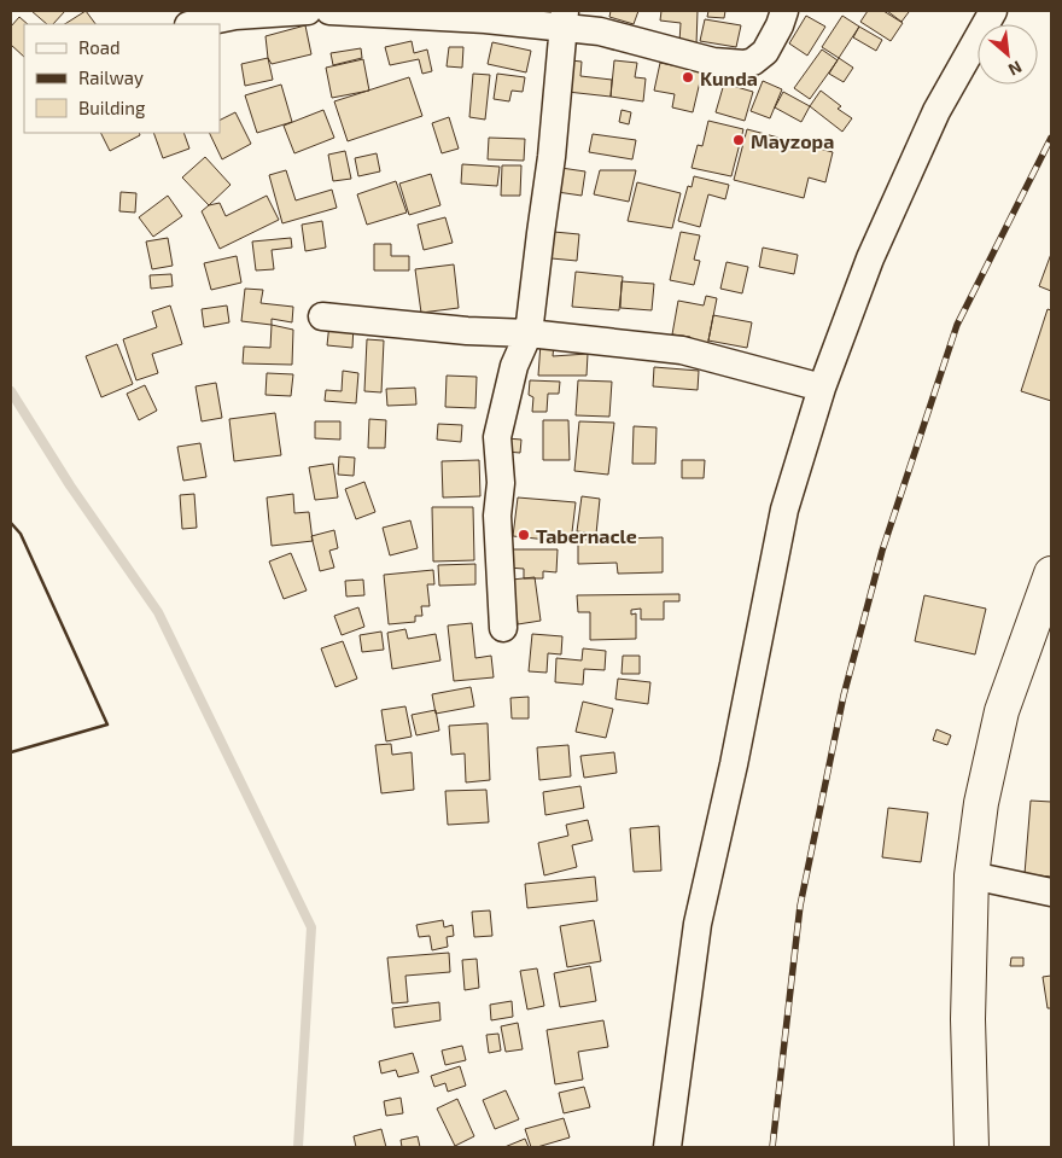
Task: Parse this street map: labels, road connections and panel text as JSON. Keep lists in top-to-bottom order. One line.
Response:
{"places":["Kunda","Mayzopa","Tabernacle"],"legend":["Road","Railway","Building"],"north":"bottom right"}
